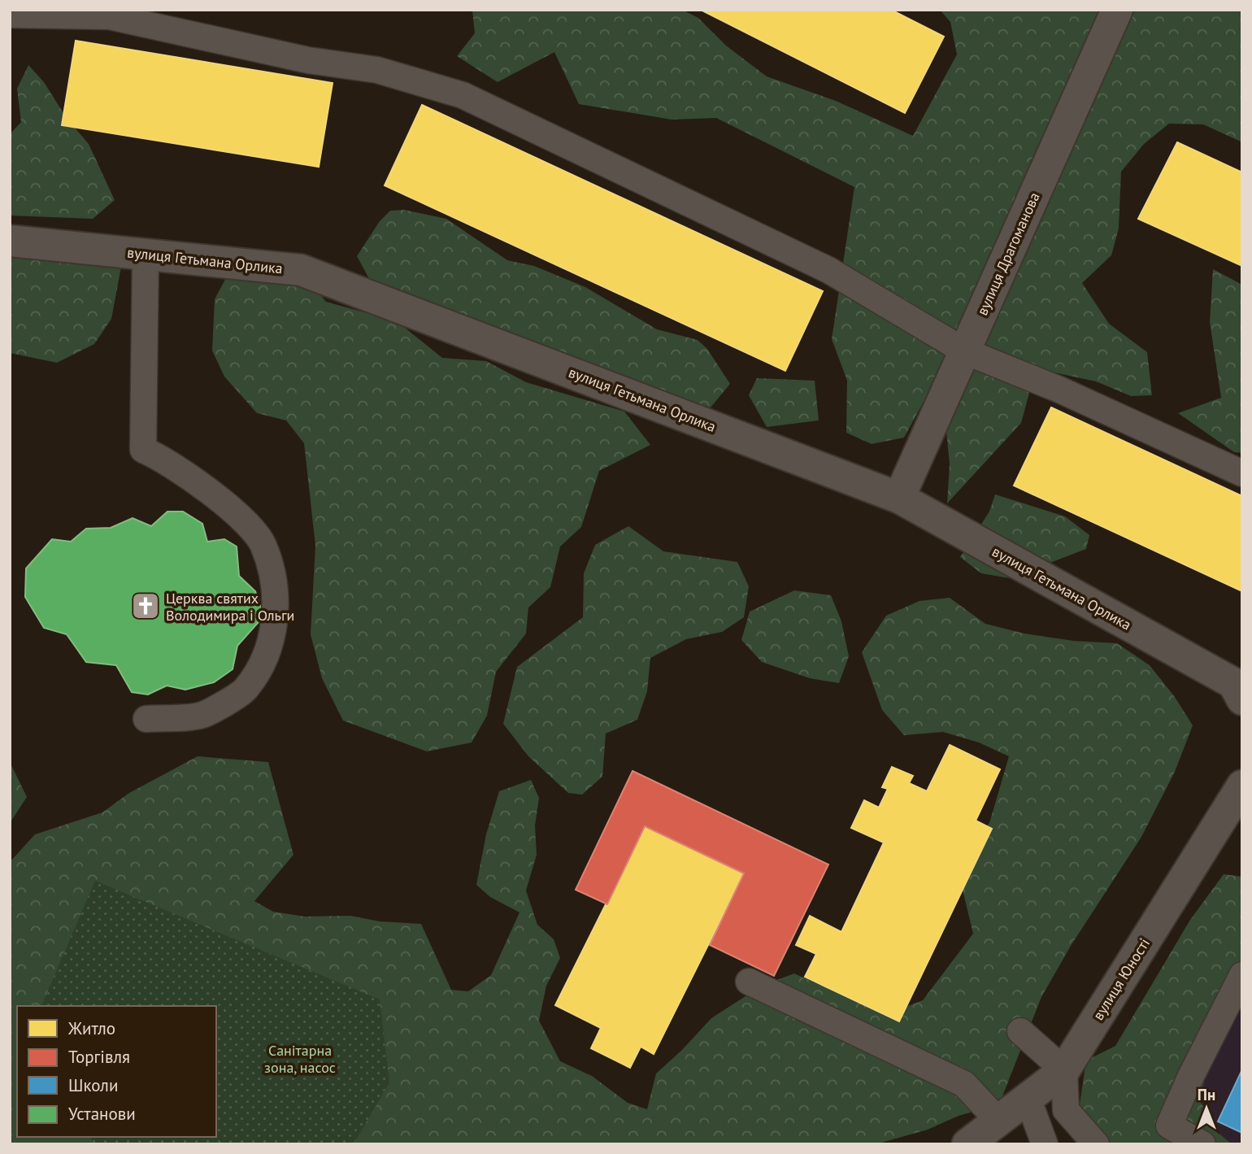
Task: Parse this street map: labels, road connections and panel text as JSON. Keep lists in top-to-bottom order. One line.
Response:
{"streets":{"street":["вулиця Драгоманова","вулиця Гетьмана Орлика","вулиця Юності"]},"crossings":[["вулиця Драгоманова","вулиця Гетьмана Орлика"]],"parks":["Санітарна зона, насос"],"places":{"church":["Церква святих Володимира і Ольги"]},"legend":["Житло","Торгівля","Школи","Установи"],"north":"top"}
